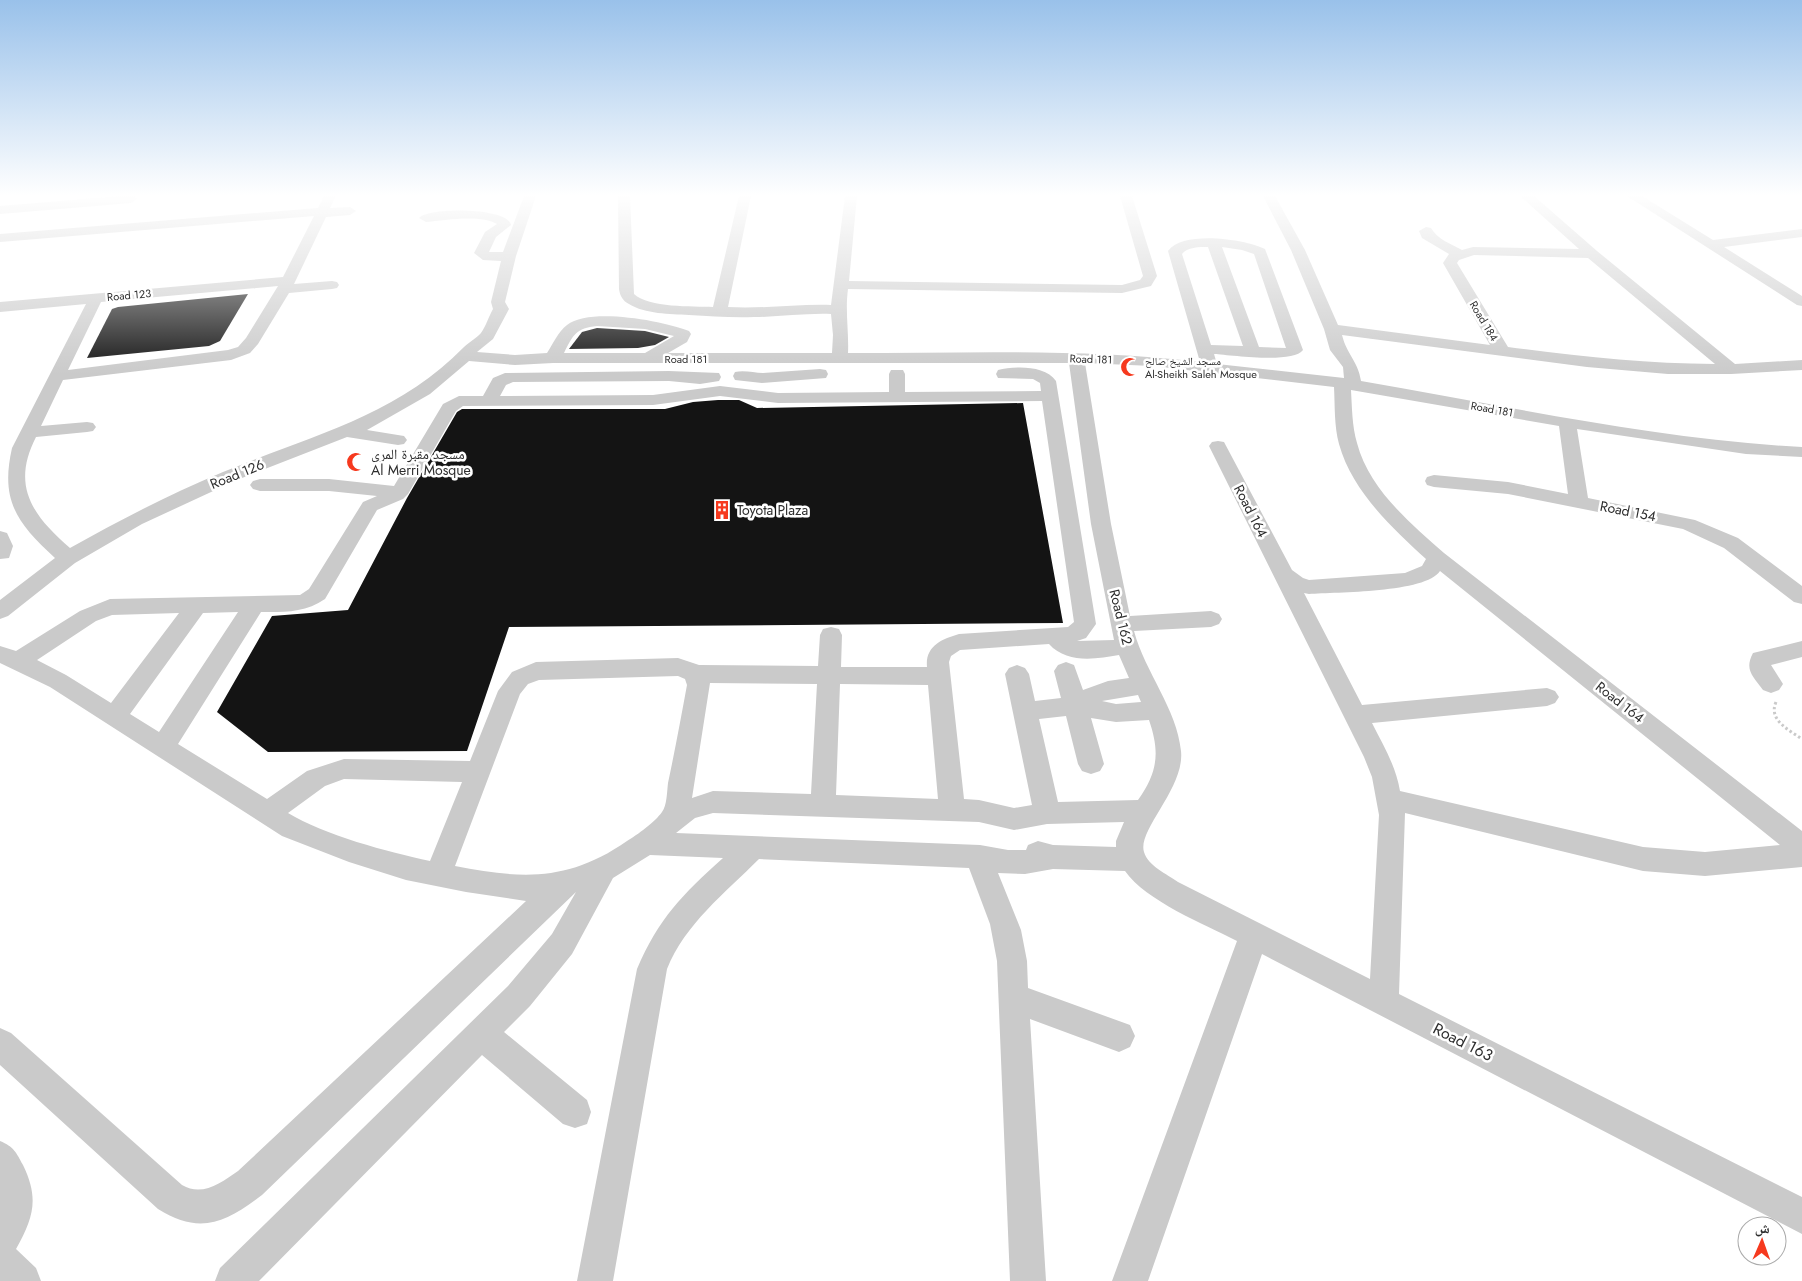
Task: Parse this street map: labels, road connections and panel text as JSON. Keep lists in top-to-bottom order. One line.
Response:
{"streets":{"street":["Road 123","Road 184","Road 181","Road 126","Road 164","Road 154","Road 162","Road 163"]},"crossings":[["Road 181","Road 126"],["Road 181","Road 164"],["Road 181","Road 162"],["Road 164","Road 163"],["Road 162","Road 163"]],"places":{"mosque":["مسجد الشيخ صالح Al-Sheikh Saleh Mosque","مسجد مقبرة المري Al Merri Mosque"],"building":["Toyota Plaza"]},"north":"top"}
